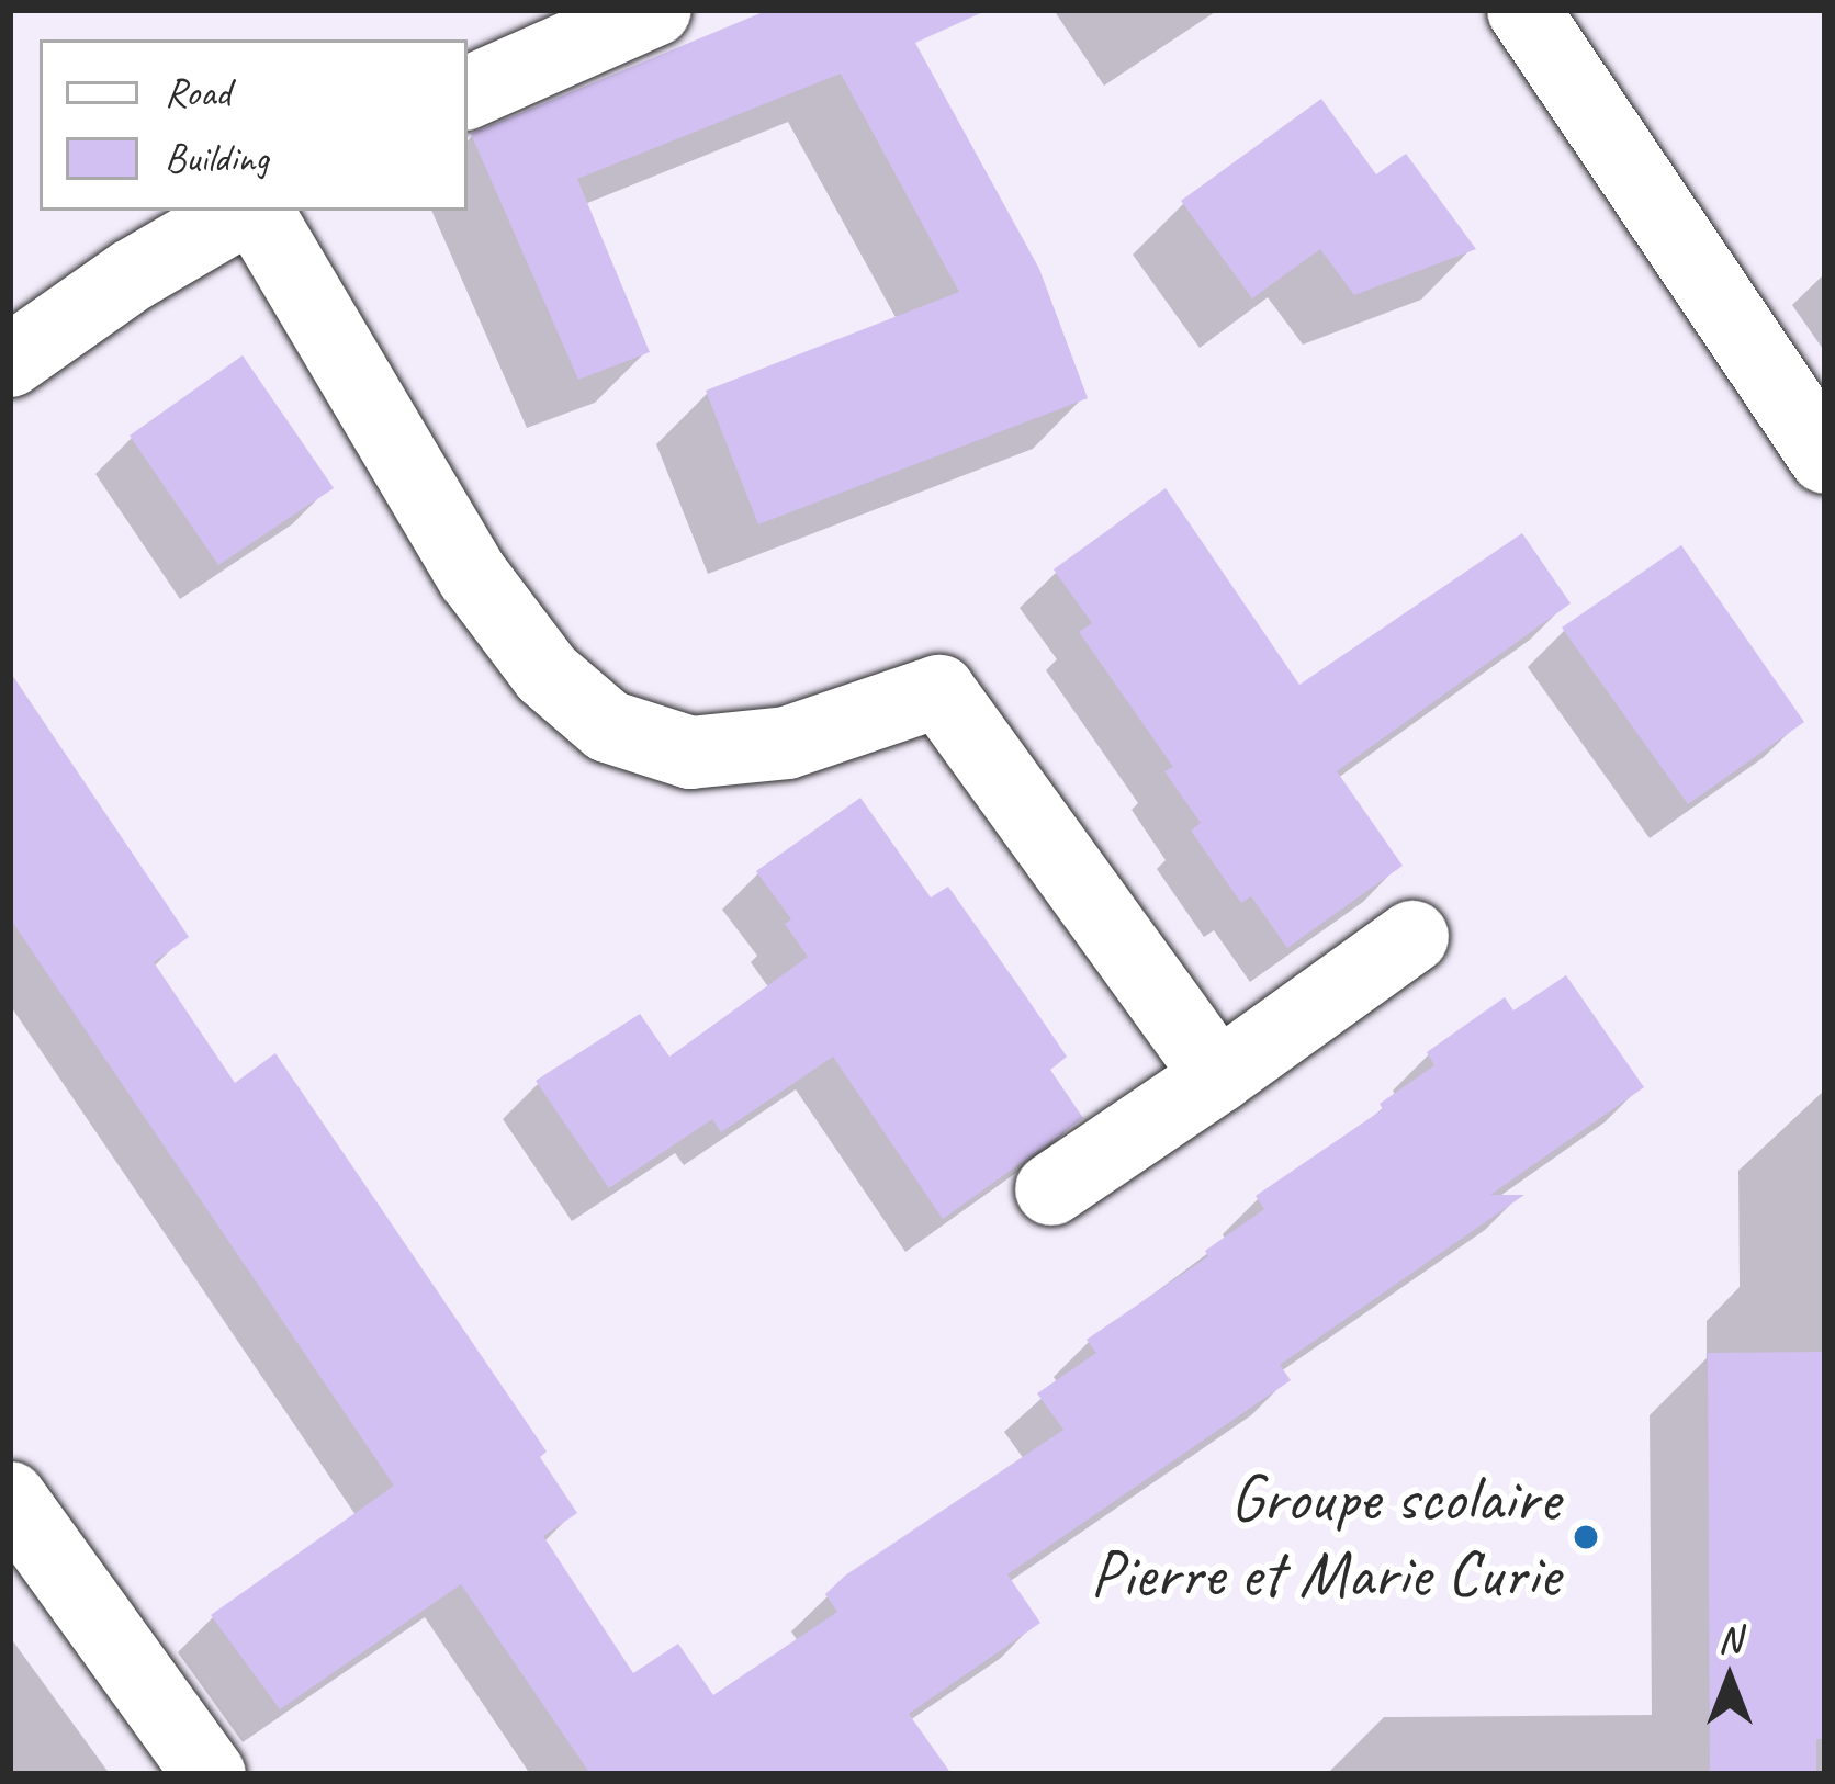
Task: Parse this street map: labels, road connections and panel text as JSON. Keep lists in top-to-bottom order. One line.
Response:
{"places":["Groupe scolaire Pierre et Marie Curie"],"legend":["Road","Building"],"north":"top"}
